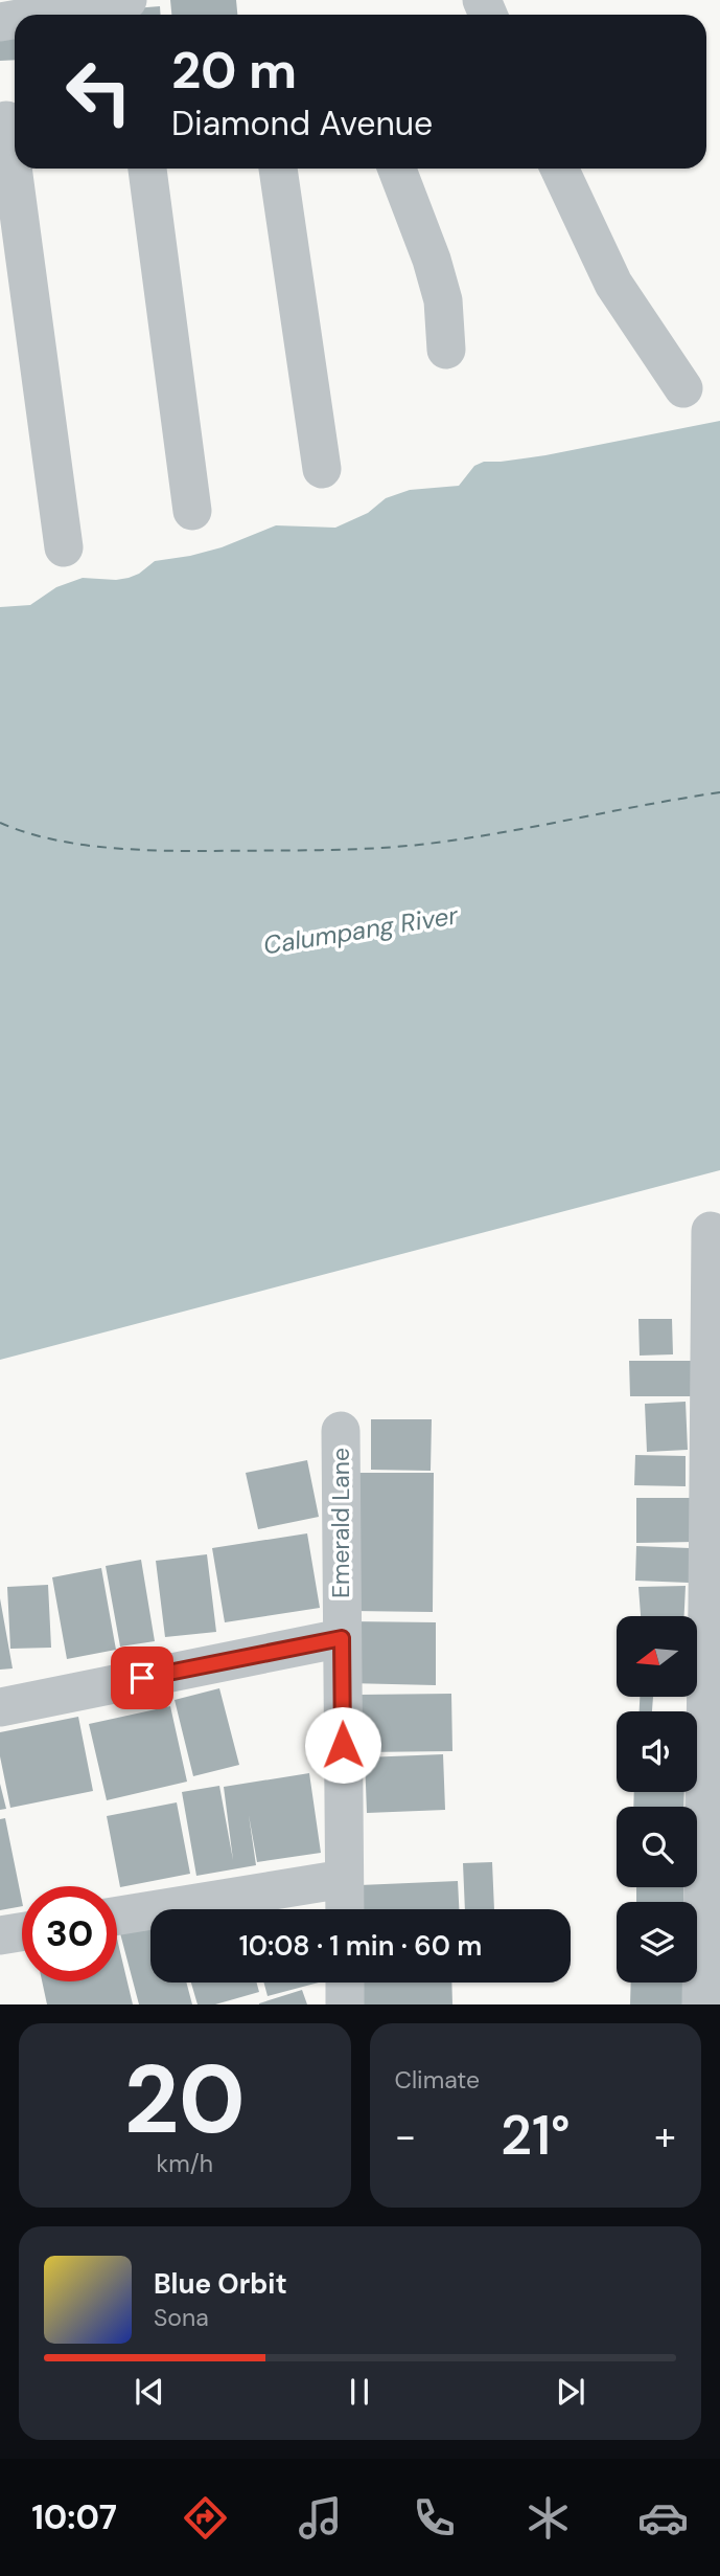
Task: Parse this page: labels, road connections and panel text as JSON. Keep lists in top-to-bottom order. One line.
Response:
{"streets":{"street":["Emerald Lane"]},"water":["Calumpang River"],"north":"left","page":{"turn":["20 m","Diamond Avenue"],"limit":"30","trip":"10:08 · 1 min · 60 m","tile":[["20","km/h"],"Climate"],"heat":["−","21°","+"],"song":["Blue Orbit","Sona"],"tabs":"10:07"}}
